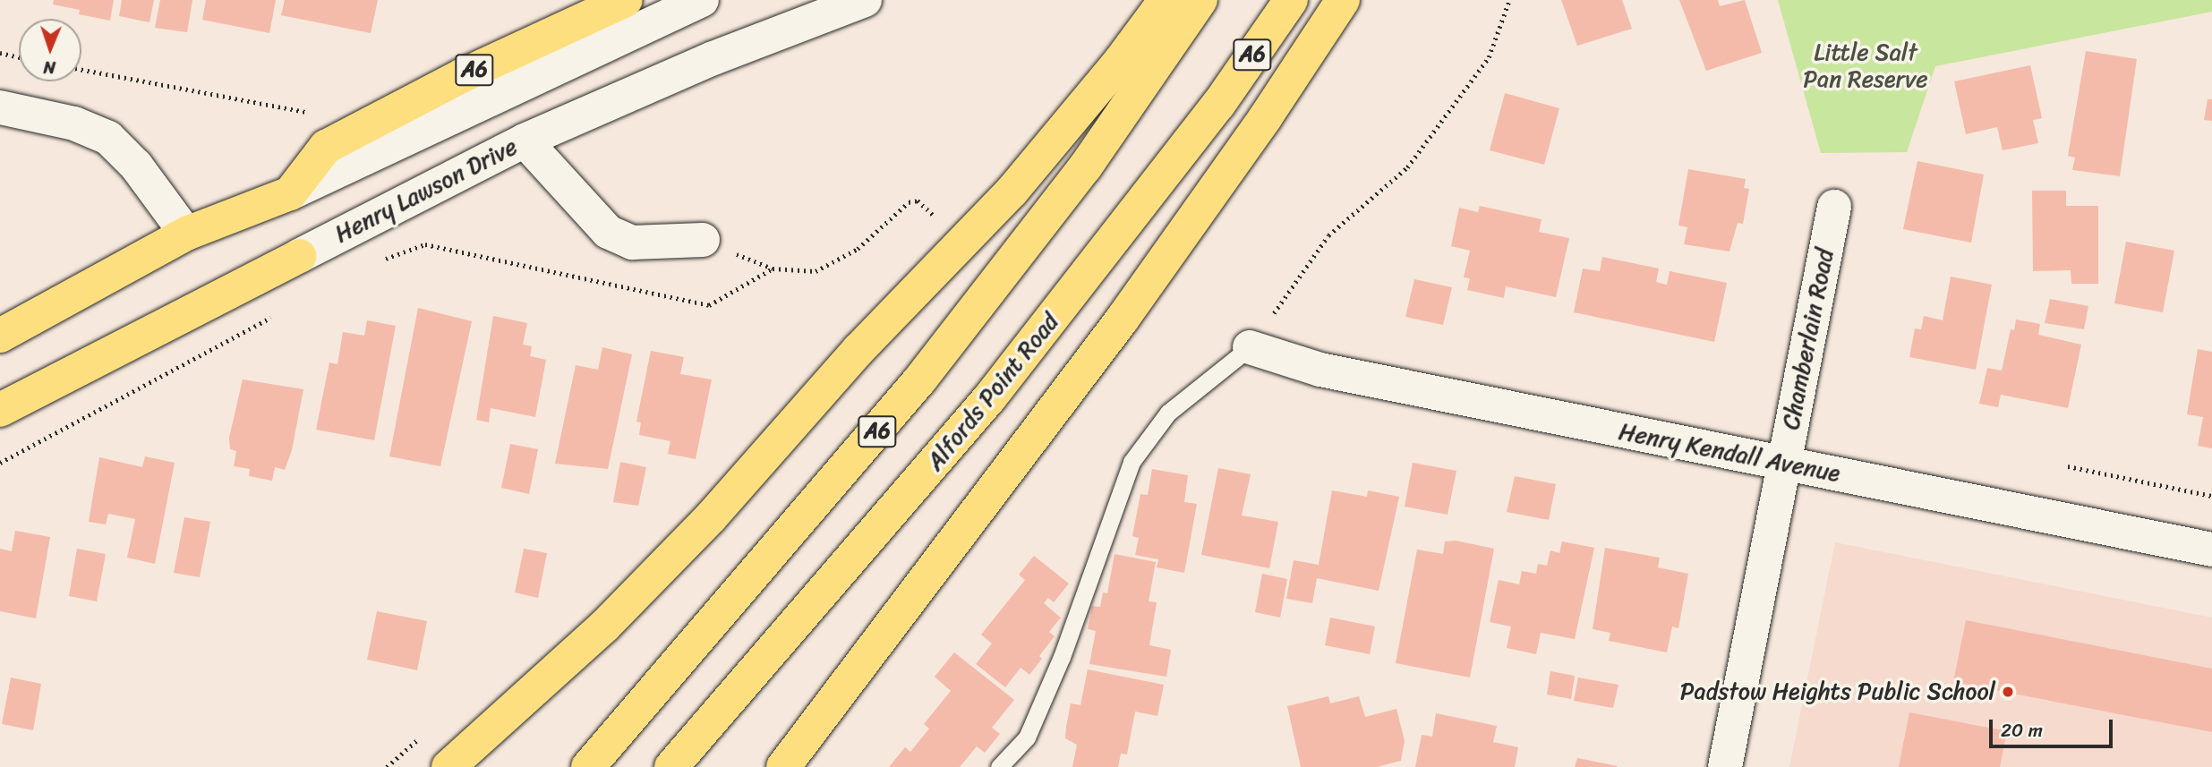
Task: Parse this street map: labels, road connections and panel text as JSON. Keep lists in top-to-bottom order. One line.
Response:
{"streets":{"main road":["A6","Henry Lawson Drive","Alfords Point Road"],"street":["Chamberlain Road","Henry Kendall Avenue"]},"crossings":[["Chamberlain Road","Henry Kendall Avenue"]],"parks":["Little Salt Pan Reserve"],"places":["Padstow Heights Public School"],"scale_bar":"20 m","north":"bottom"}
